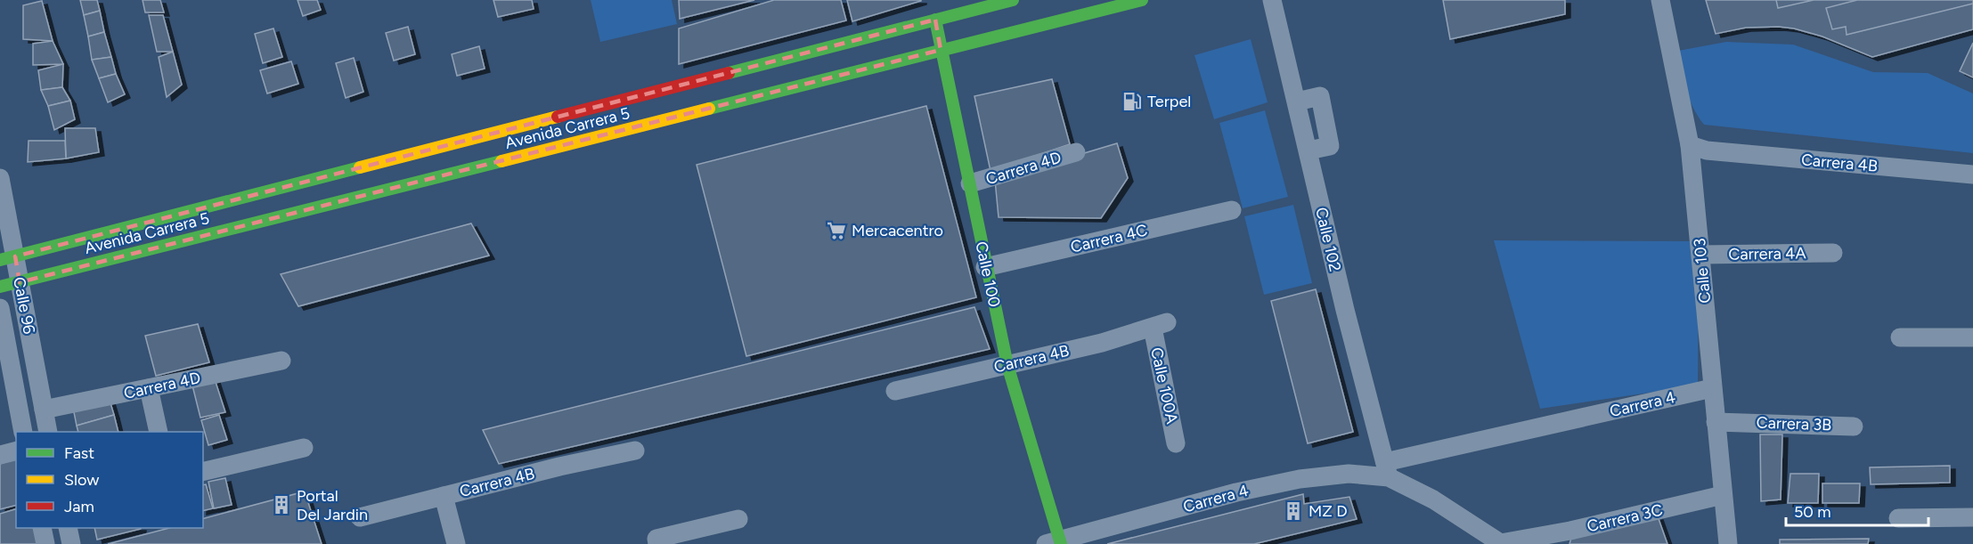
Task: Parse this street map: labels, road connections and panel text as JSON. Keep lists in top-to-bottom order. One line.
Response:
{"streets":{"main road":["Avenida Carrera 5","Calle 100"],"street":["Carrera 4B","Carrera 4D","Carrera 4C","Calle 102","Carrera 4A","Calle 103","Calle 96","Calle 100A","Carrera 4","Carrera 3B","Carrera 3C"]},"crossings":[["Avenida Carrera 5","Calle 100"],["Avenida Carrera 5","Calle 96"],["Carrera 4B","Calle 103"],["Carrera 4B","Calle 100"],["Carrera 4B","Calle 100A"],["Carrera 4D","Calle 100"],["Carrera 4D","Calle 96"],["Carrera 4C","Calle 100"],["Calle 102","Carrera 4"],["Carrera 4A","Calle 103"],["Calle 103","Carrera 4"],["Calle 103","Carrera 3B"],["Calle 103","Carrera 3C"],["Calle 100","Carrera 4"]],"places":{"fuel station":["Terpel"],"supermarket":["Mercacentro"],"building":["Portal Del Jardin","MZ D"]},"legend":["Fast","Slow","Jam"],"scale_bar":"50 m"}
